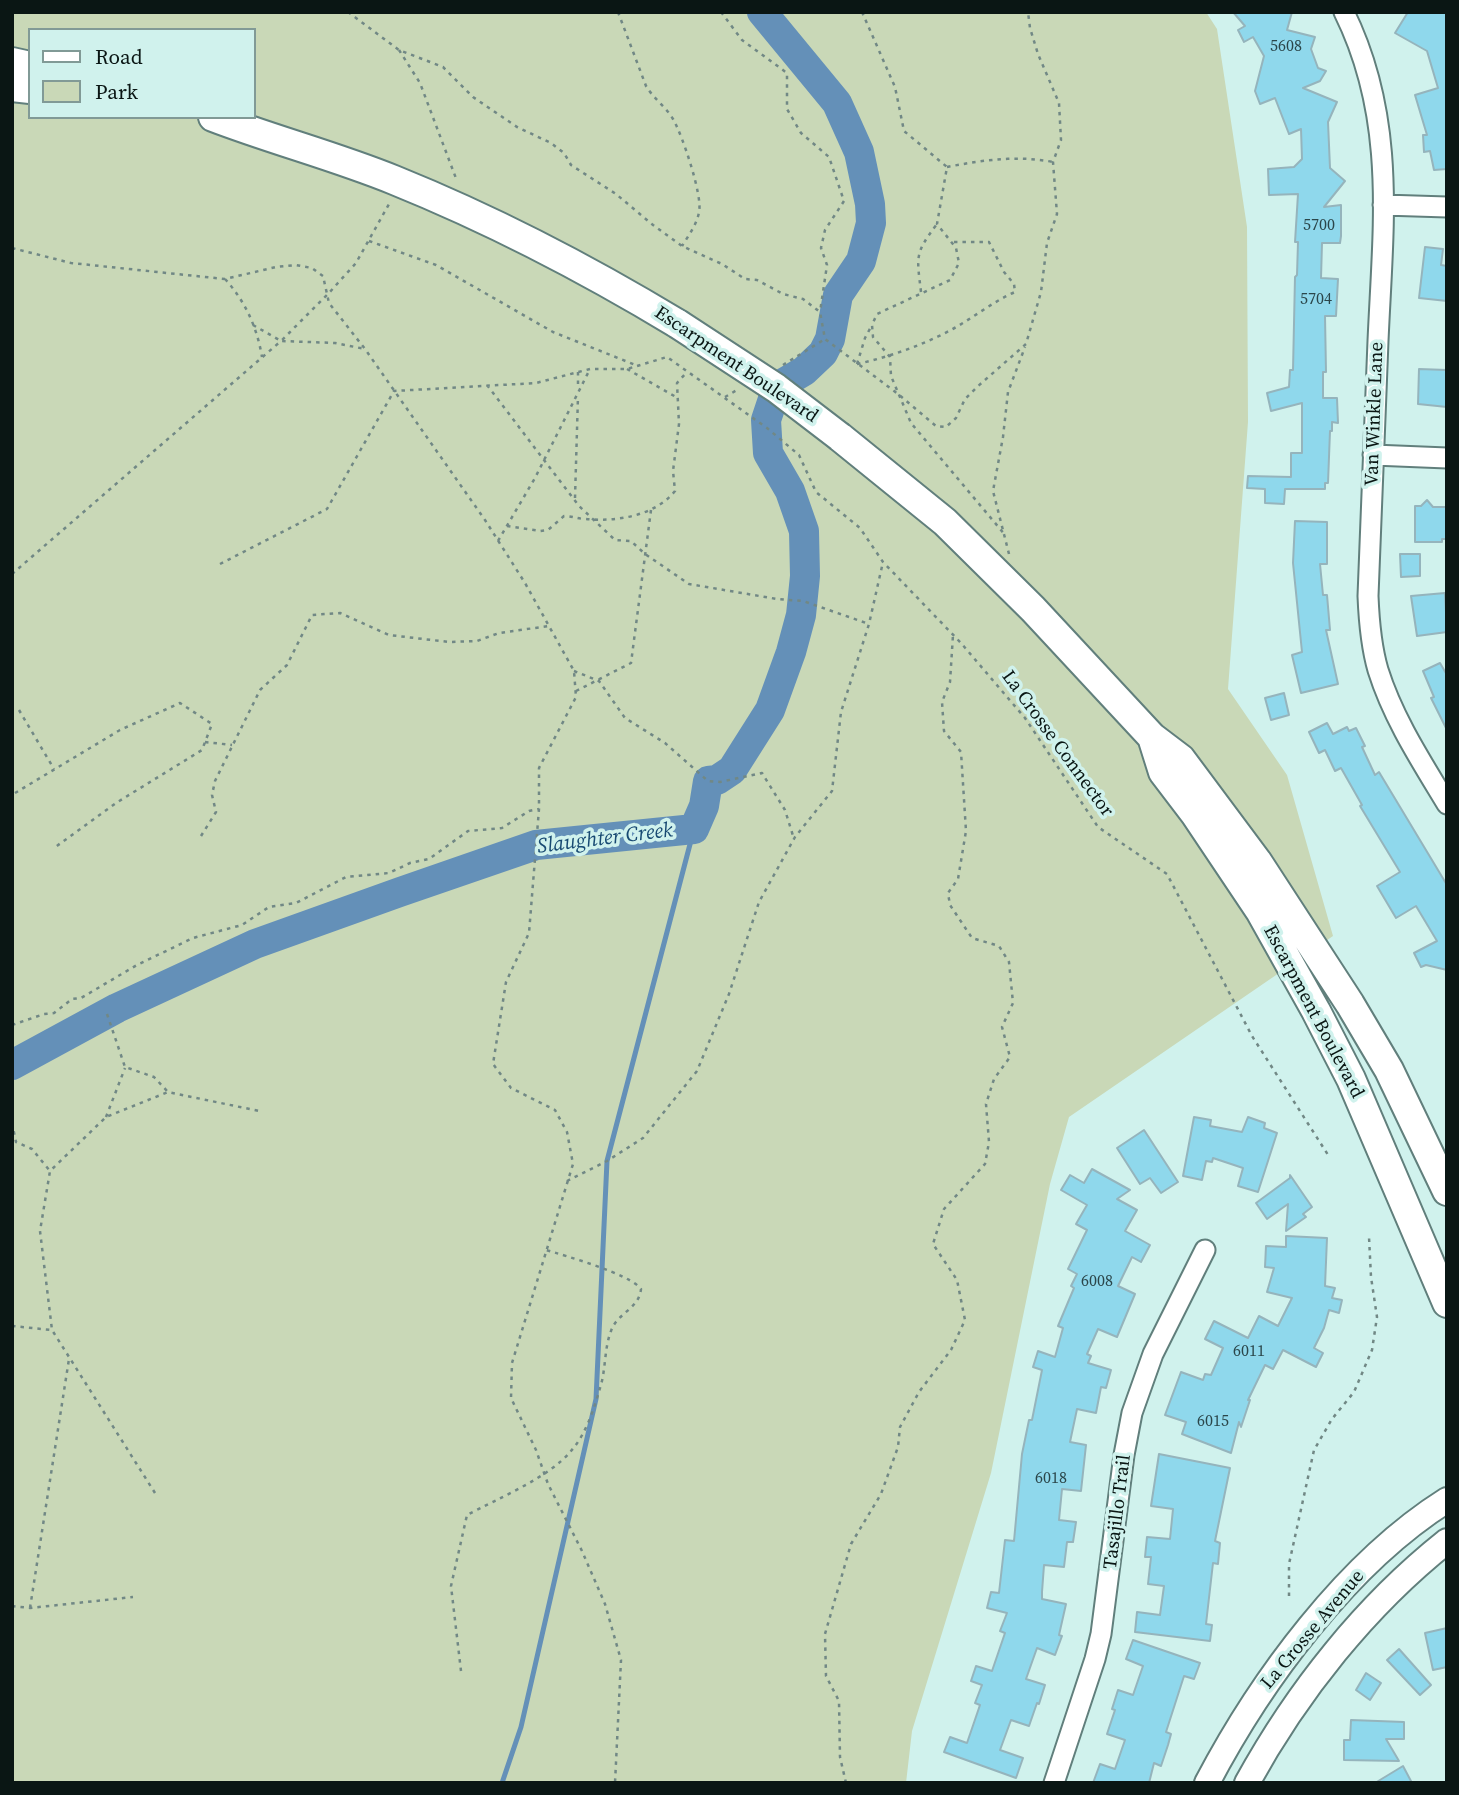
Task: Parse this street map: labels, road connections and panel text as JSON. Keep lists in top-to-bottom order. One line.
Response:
{"streets":{"main road":["Escarpment Boulevard"],"street":["Van Winkle Lane","Tasajillo Trail","La Crosse Avenue"],"path":["La Crosse Connector"]},"water":["Slaughter Creek"],"house_numbers":["5608","5700","5704","6008","6011","6015","6018"],"legend":["Road","Park"]}
